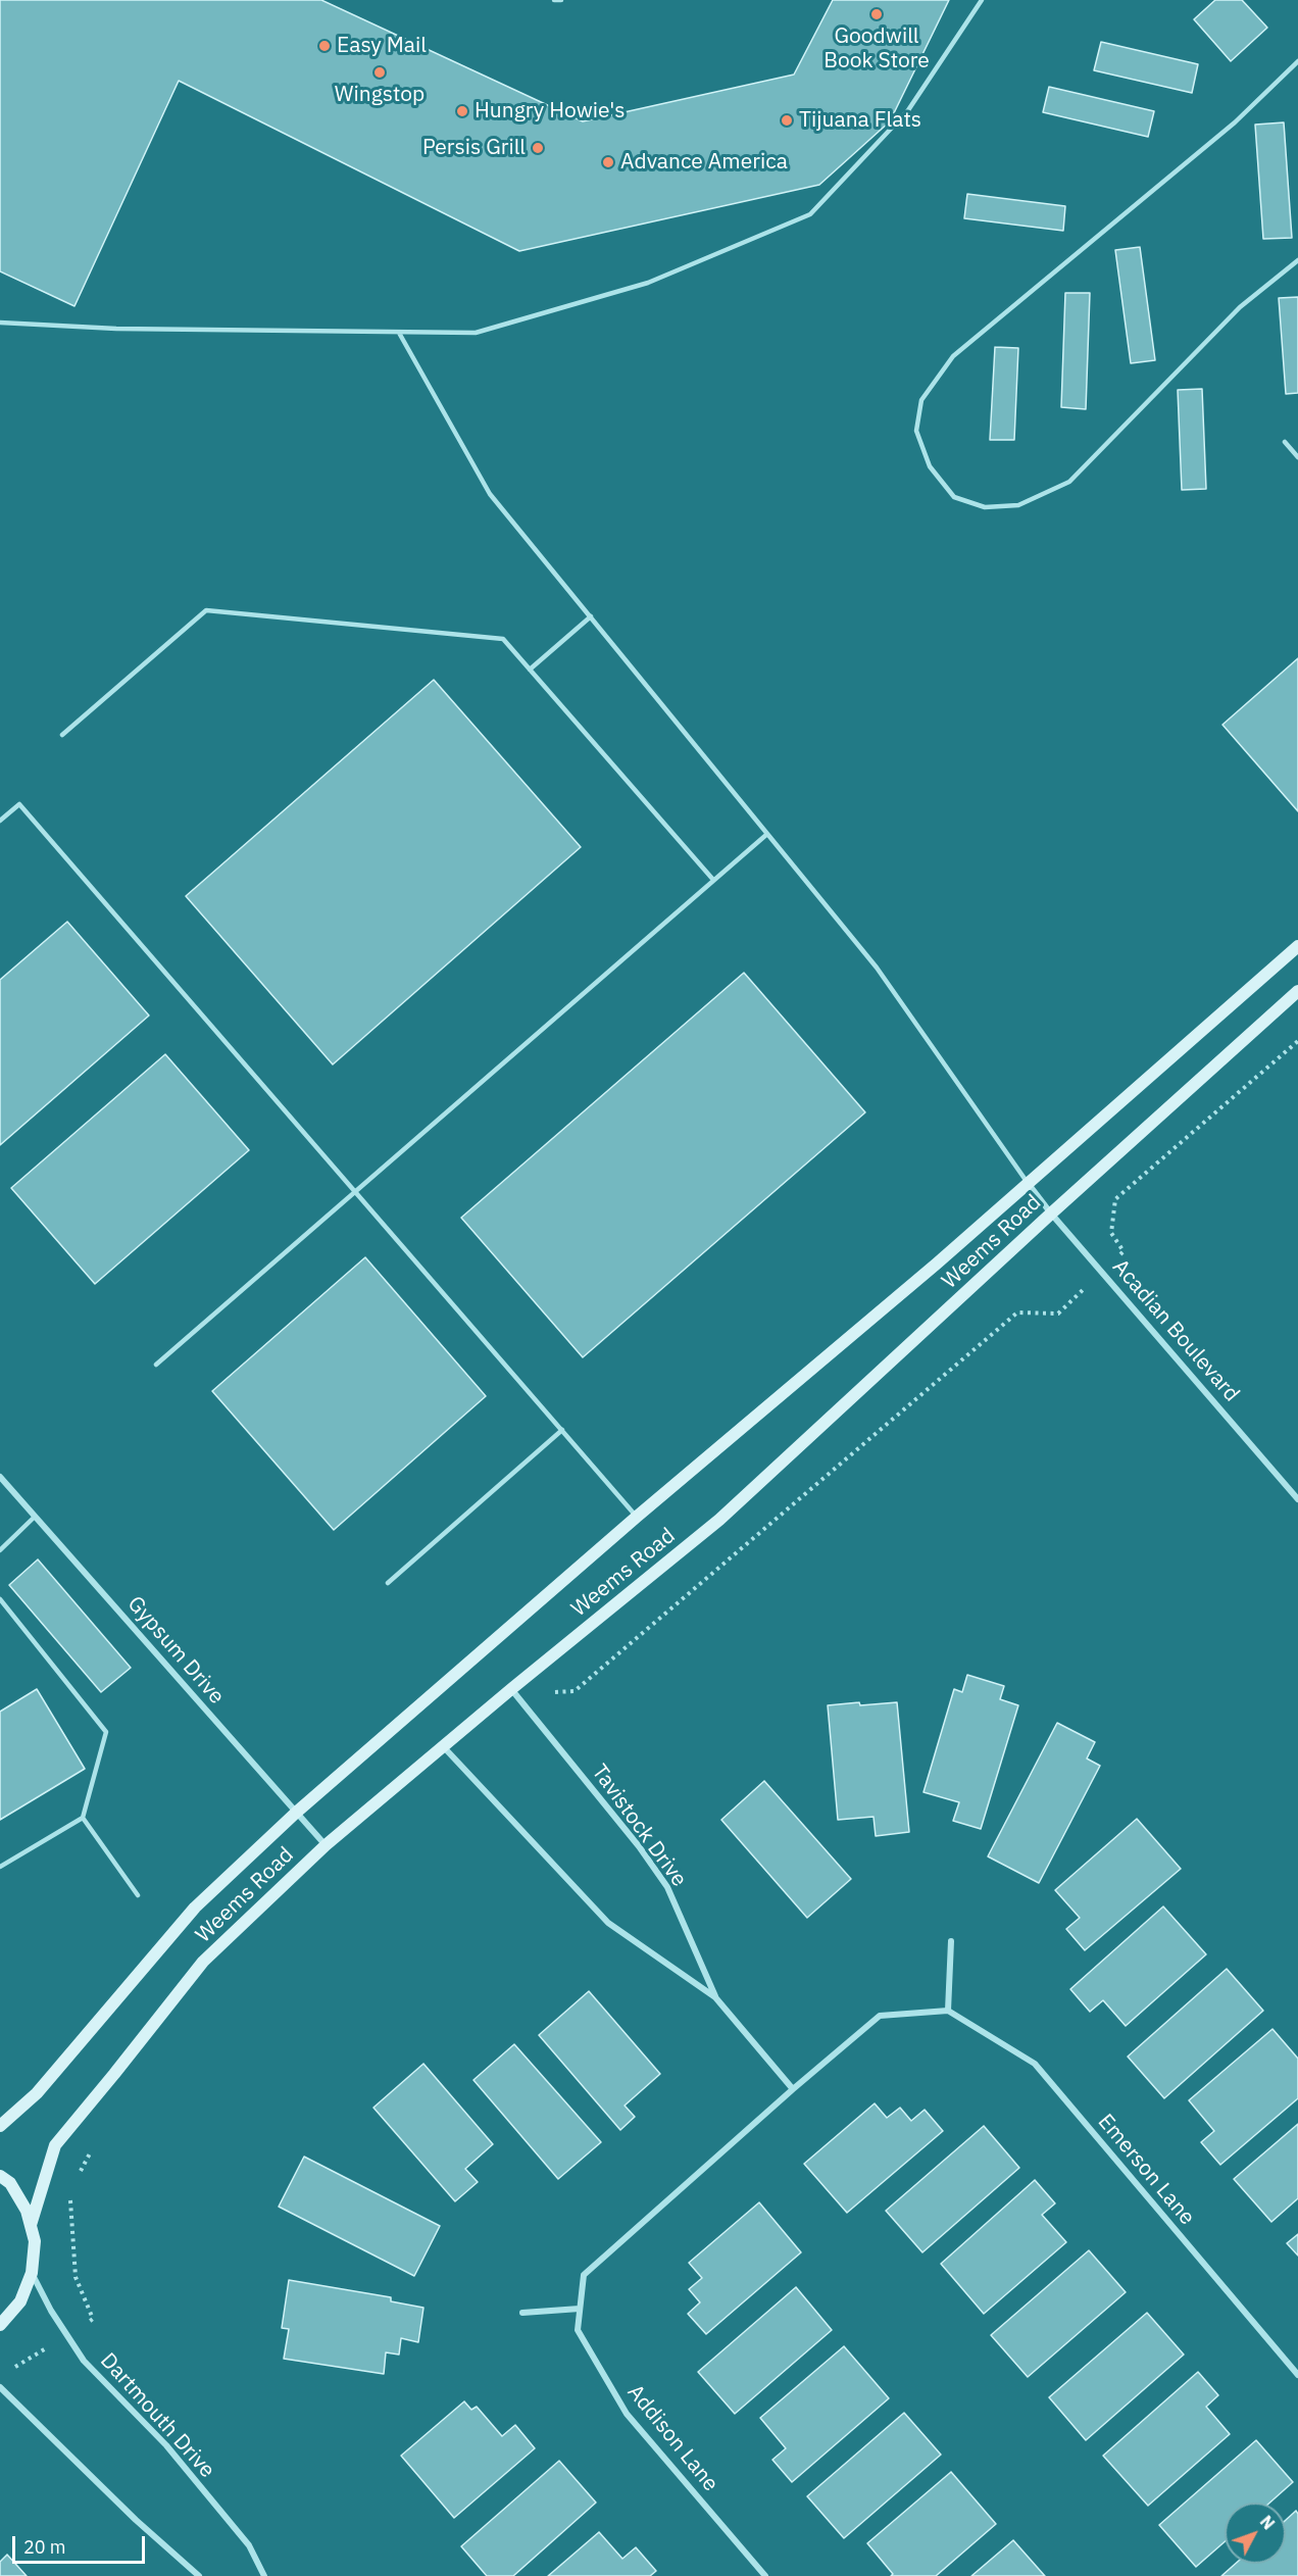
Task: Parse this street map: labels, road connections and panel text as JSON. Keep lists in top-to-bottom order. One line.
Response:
{"streets":{"street":["Weems Road","Acadian Boulevard","Gypsum Drive","Tavistock Drive","Emerson Lane","Dartmouth Drive","Addison Lane"]},"crossings":[["Weems Road","Acadian Boulevard"],["Weems Road","Gypsum Drive"],["Weems Road","Tavistock Drive"],["Tavistock Drive","Addison Lane"]],"places":["Goodwill Book Store","Easy Mail","Wingstop","Hungry Howie's","Tijuana Flats","Persis Grill","Advance America"],"scale_bar":"20 m","north":"top right"}
